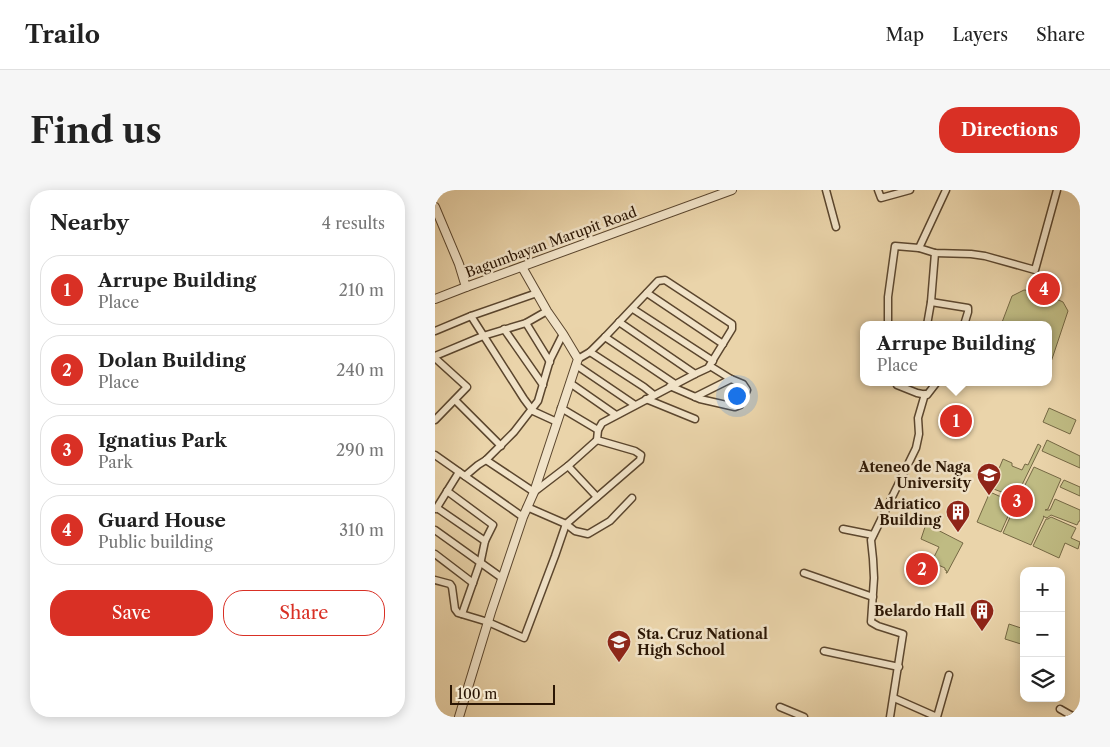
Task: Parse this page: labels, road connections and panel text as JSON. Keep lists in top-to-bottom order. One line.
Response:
{"streets":{"street":["Bagumbayan Marupit Road"]},"places":{"school or university":["Ateneo de Naga University","Sta. Cruz National High School"],"building":["Adriatico Building","Belardo Hall"]},"scale_bar":"100 m","page":{"header":"Trailo","nav":["Map","Layers","Share"],"buttons":["Directions",["Save","Share"]],"title":"Find us","heading":["Nearby","4 results"],"list":[{"mark":"1","name":"Arrupe Building","note":"Place","value":"210 m"},{"mark":"2","name":"Dolan Building","note":"Place","value":"240 m"},{"mark":"3","name":"Ignatius Park","note":"Park","value":"290 m"},{"mark":"4","name":"Guard House","note":"Public building","value":"310 m"}],"pins":["4","1","3","2"],"popup":["Arrupe Building","Place"],"map_buttons":["+","−"],"scale":"100 m"}}
